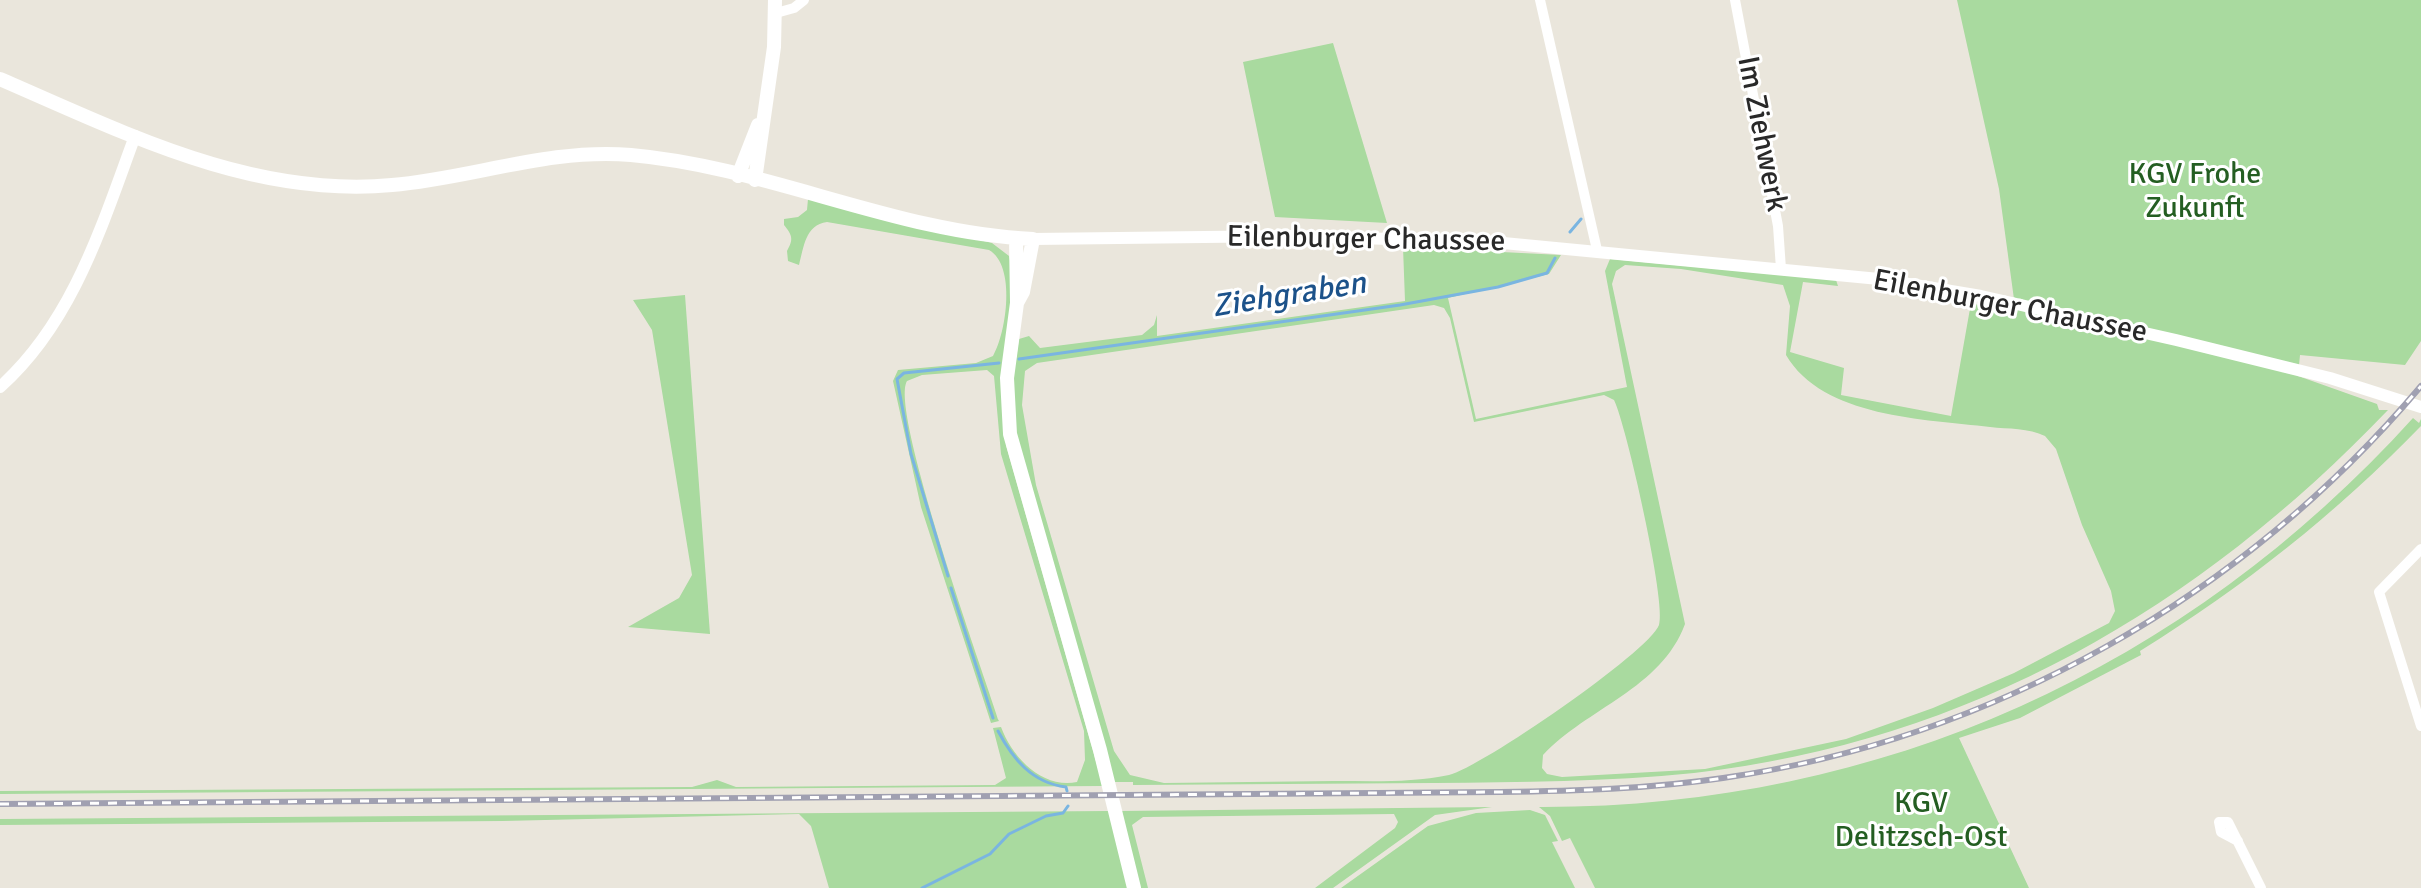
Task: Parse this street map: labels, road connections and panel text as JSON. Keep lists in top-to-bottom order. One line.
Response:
{"streets":{"main road":["Eilenburger Chaussee"],"street":["Im Ziehwerk"]},"crossings":[["Im Ziehwerk","Eilenburger Chaussee"]],"water":["Ziehgraben"],"parks":["KGV Frohe Zukunft","KGV Delitzsch-Ost"]}
